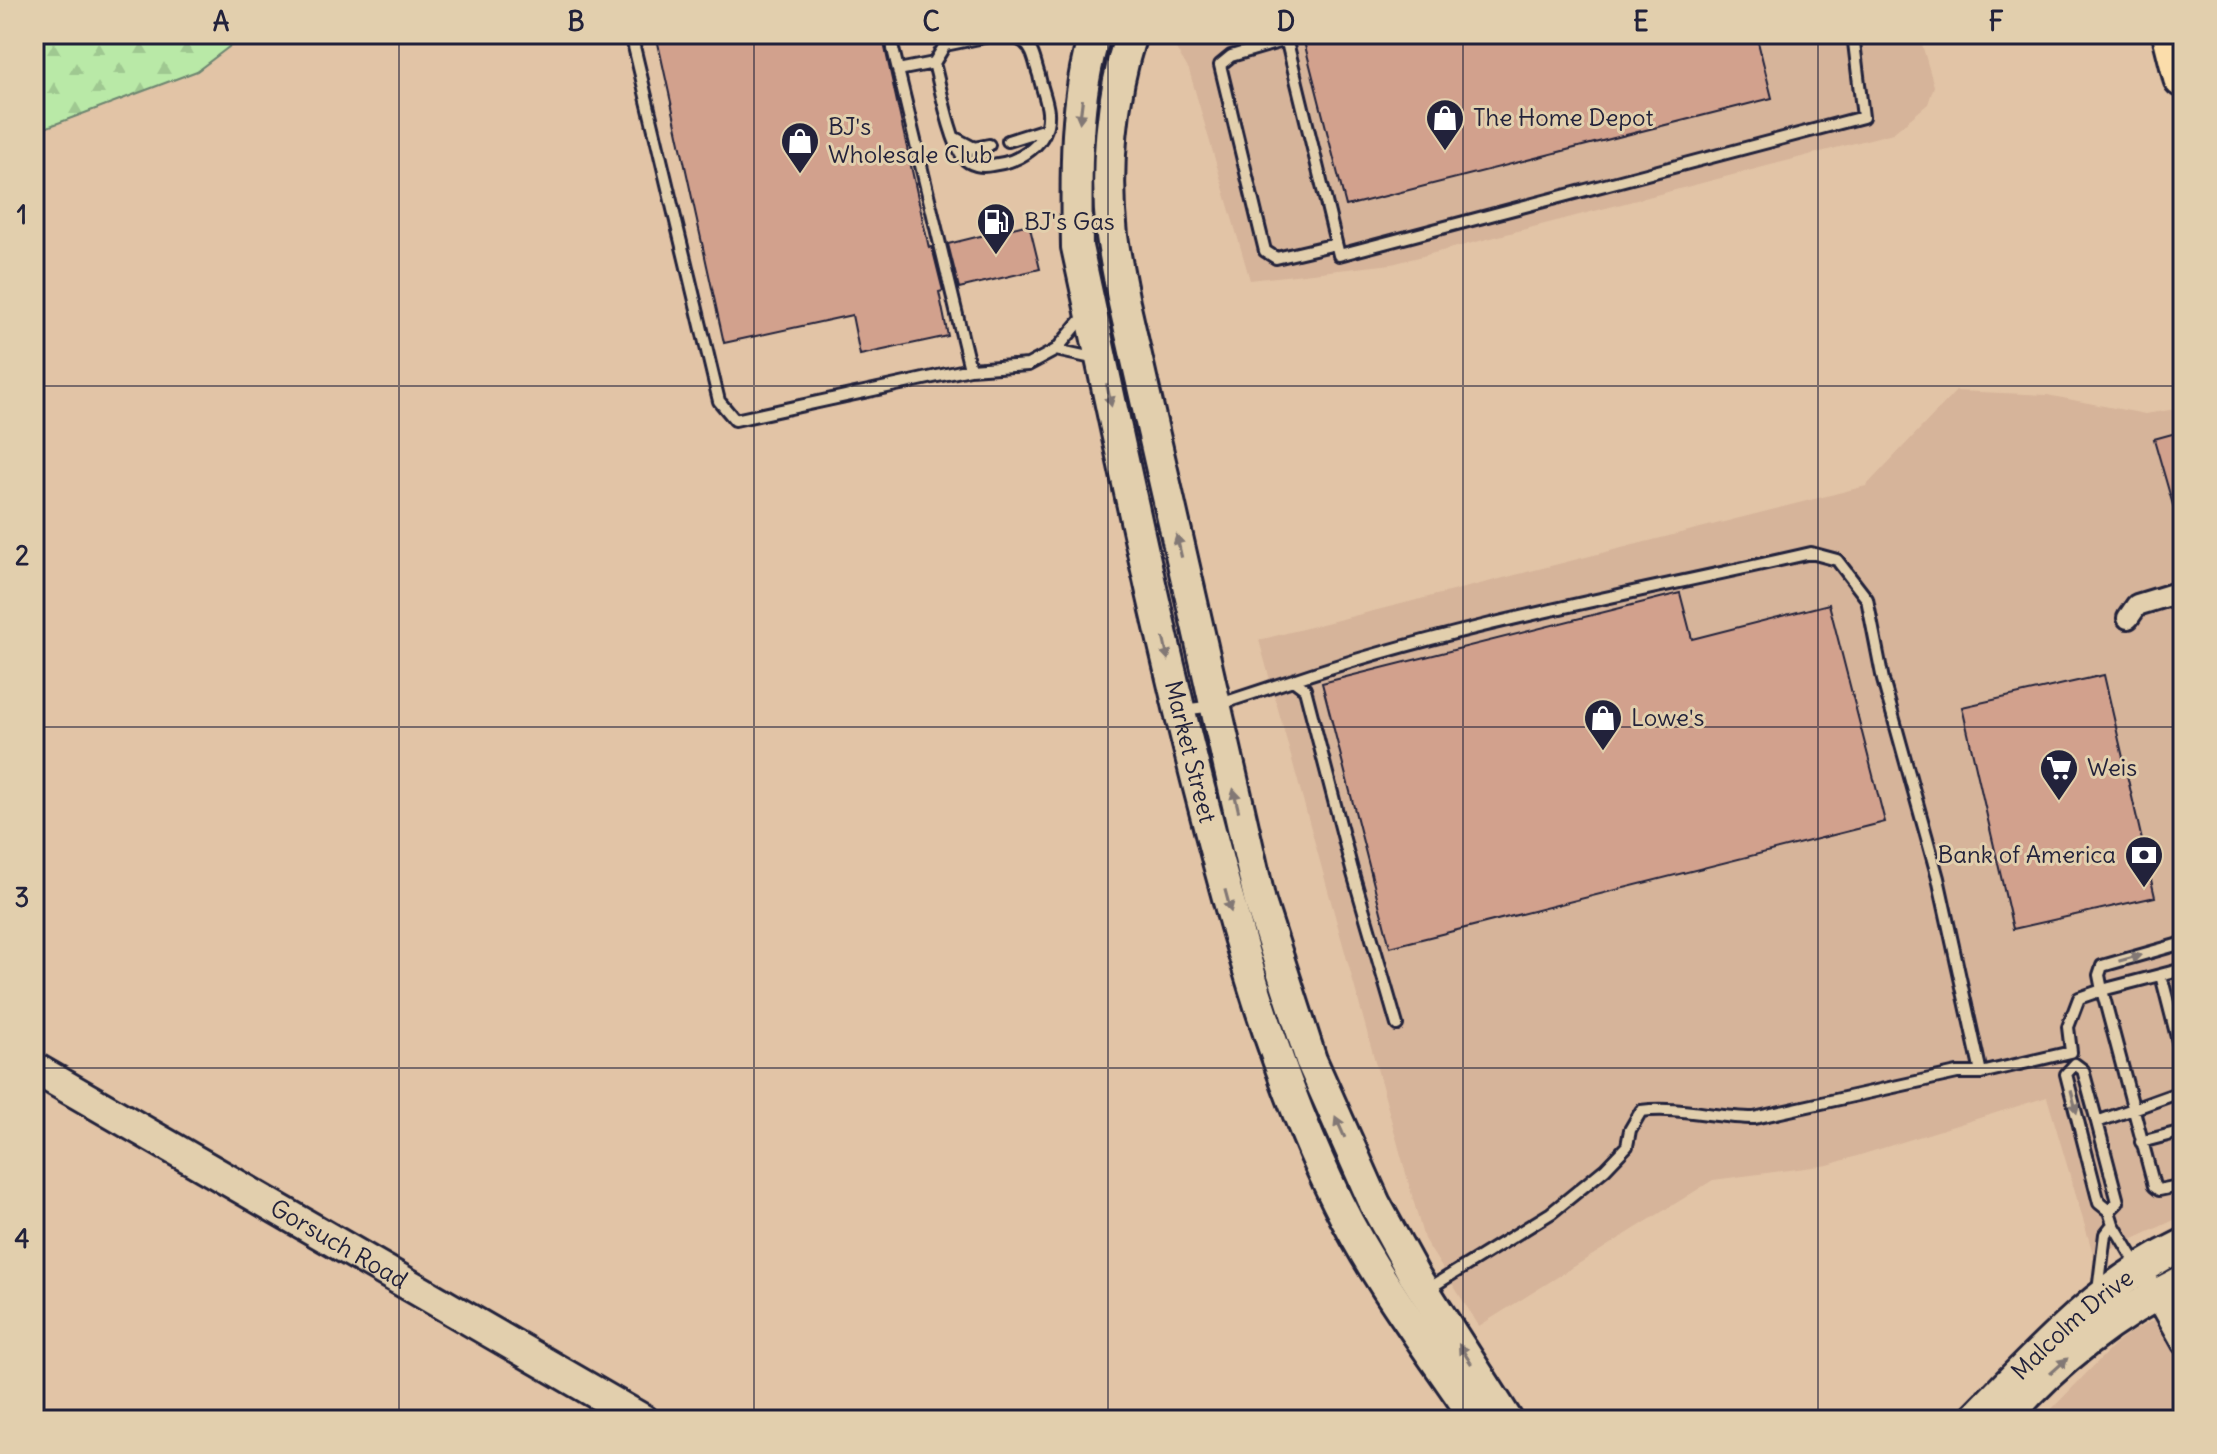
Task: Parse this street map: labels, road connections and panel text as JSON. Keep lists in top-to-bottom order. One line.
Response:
{"streets":{"street":["Market Street","Gorsuch Road","Malcolm Drive"]},"places":{"shop":["The Home Depot","BJ's Wholesale Club","Lowe's"],"fuel station":["BJ's Gas"],"supermarket":["Weis"],"bank":["Bank of America"]},"grid":{"columns":["A","B","C","D","E","F"],"rows":["1","2","3","4"]}}
